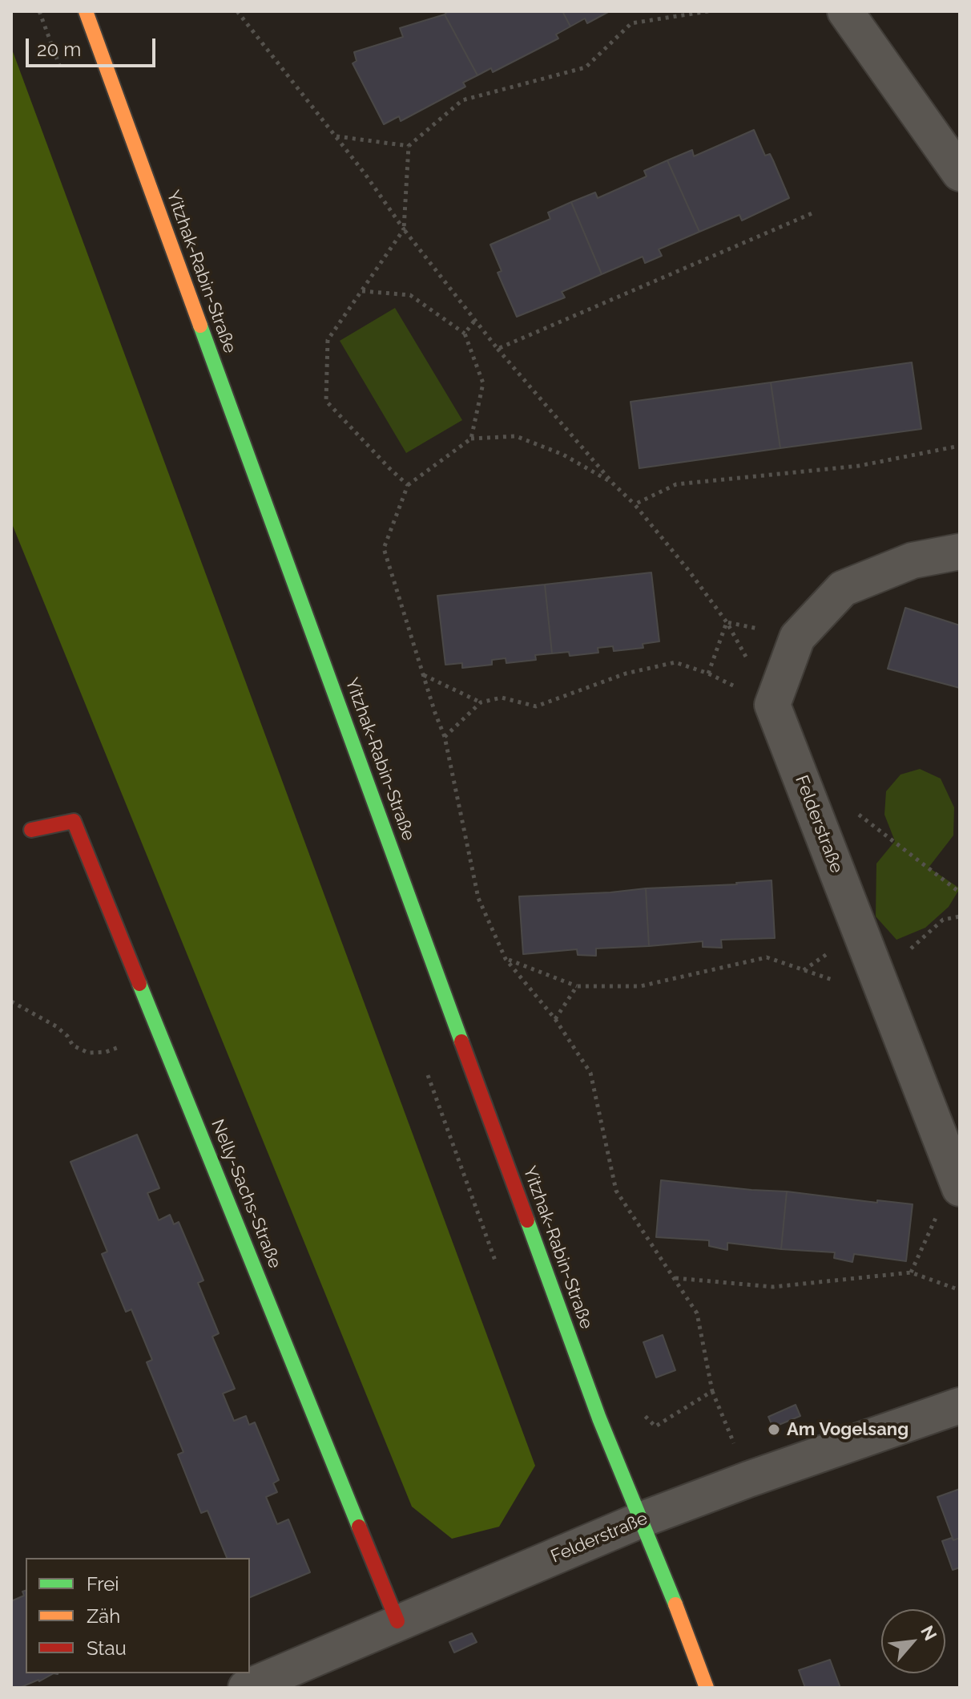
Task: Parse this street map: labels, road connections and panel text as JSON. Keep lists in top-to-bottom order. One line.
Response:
{"streets":{"main road":["Yitzhak-Rabin-Straße","Nelly-Sachs-Straße"],"street":["Felderstraße"]},"crossings":[["Yitzhak-Rabin-Straße","Felderstraße"],["Felderstraße","Nelly-Sachs-Straße"]],"places":["Am Vogelsang"],"legend":["Frei","Zäh","Stau"],"scale_bar":"20 m","north":"top right"}
